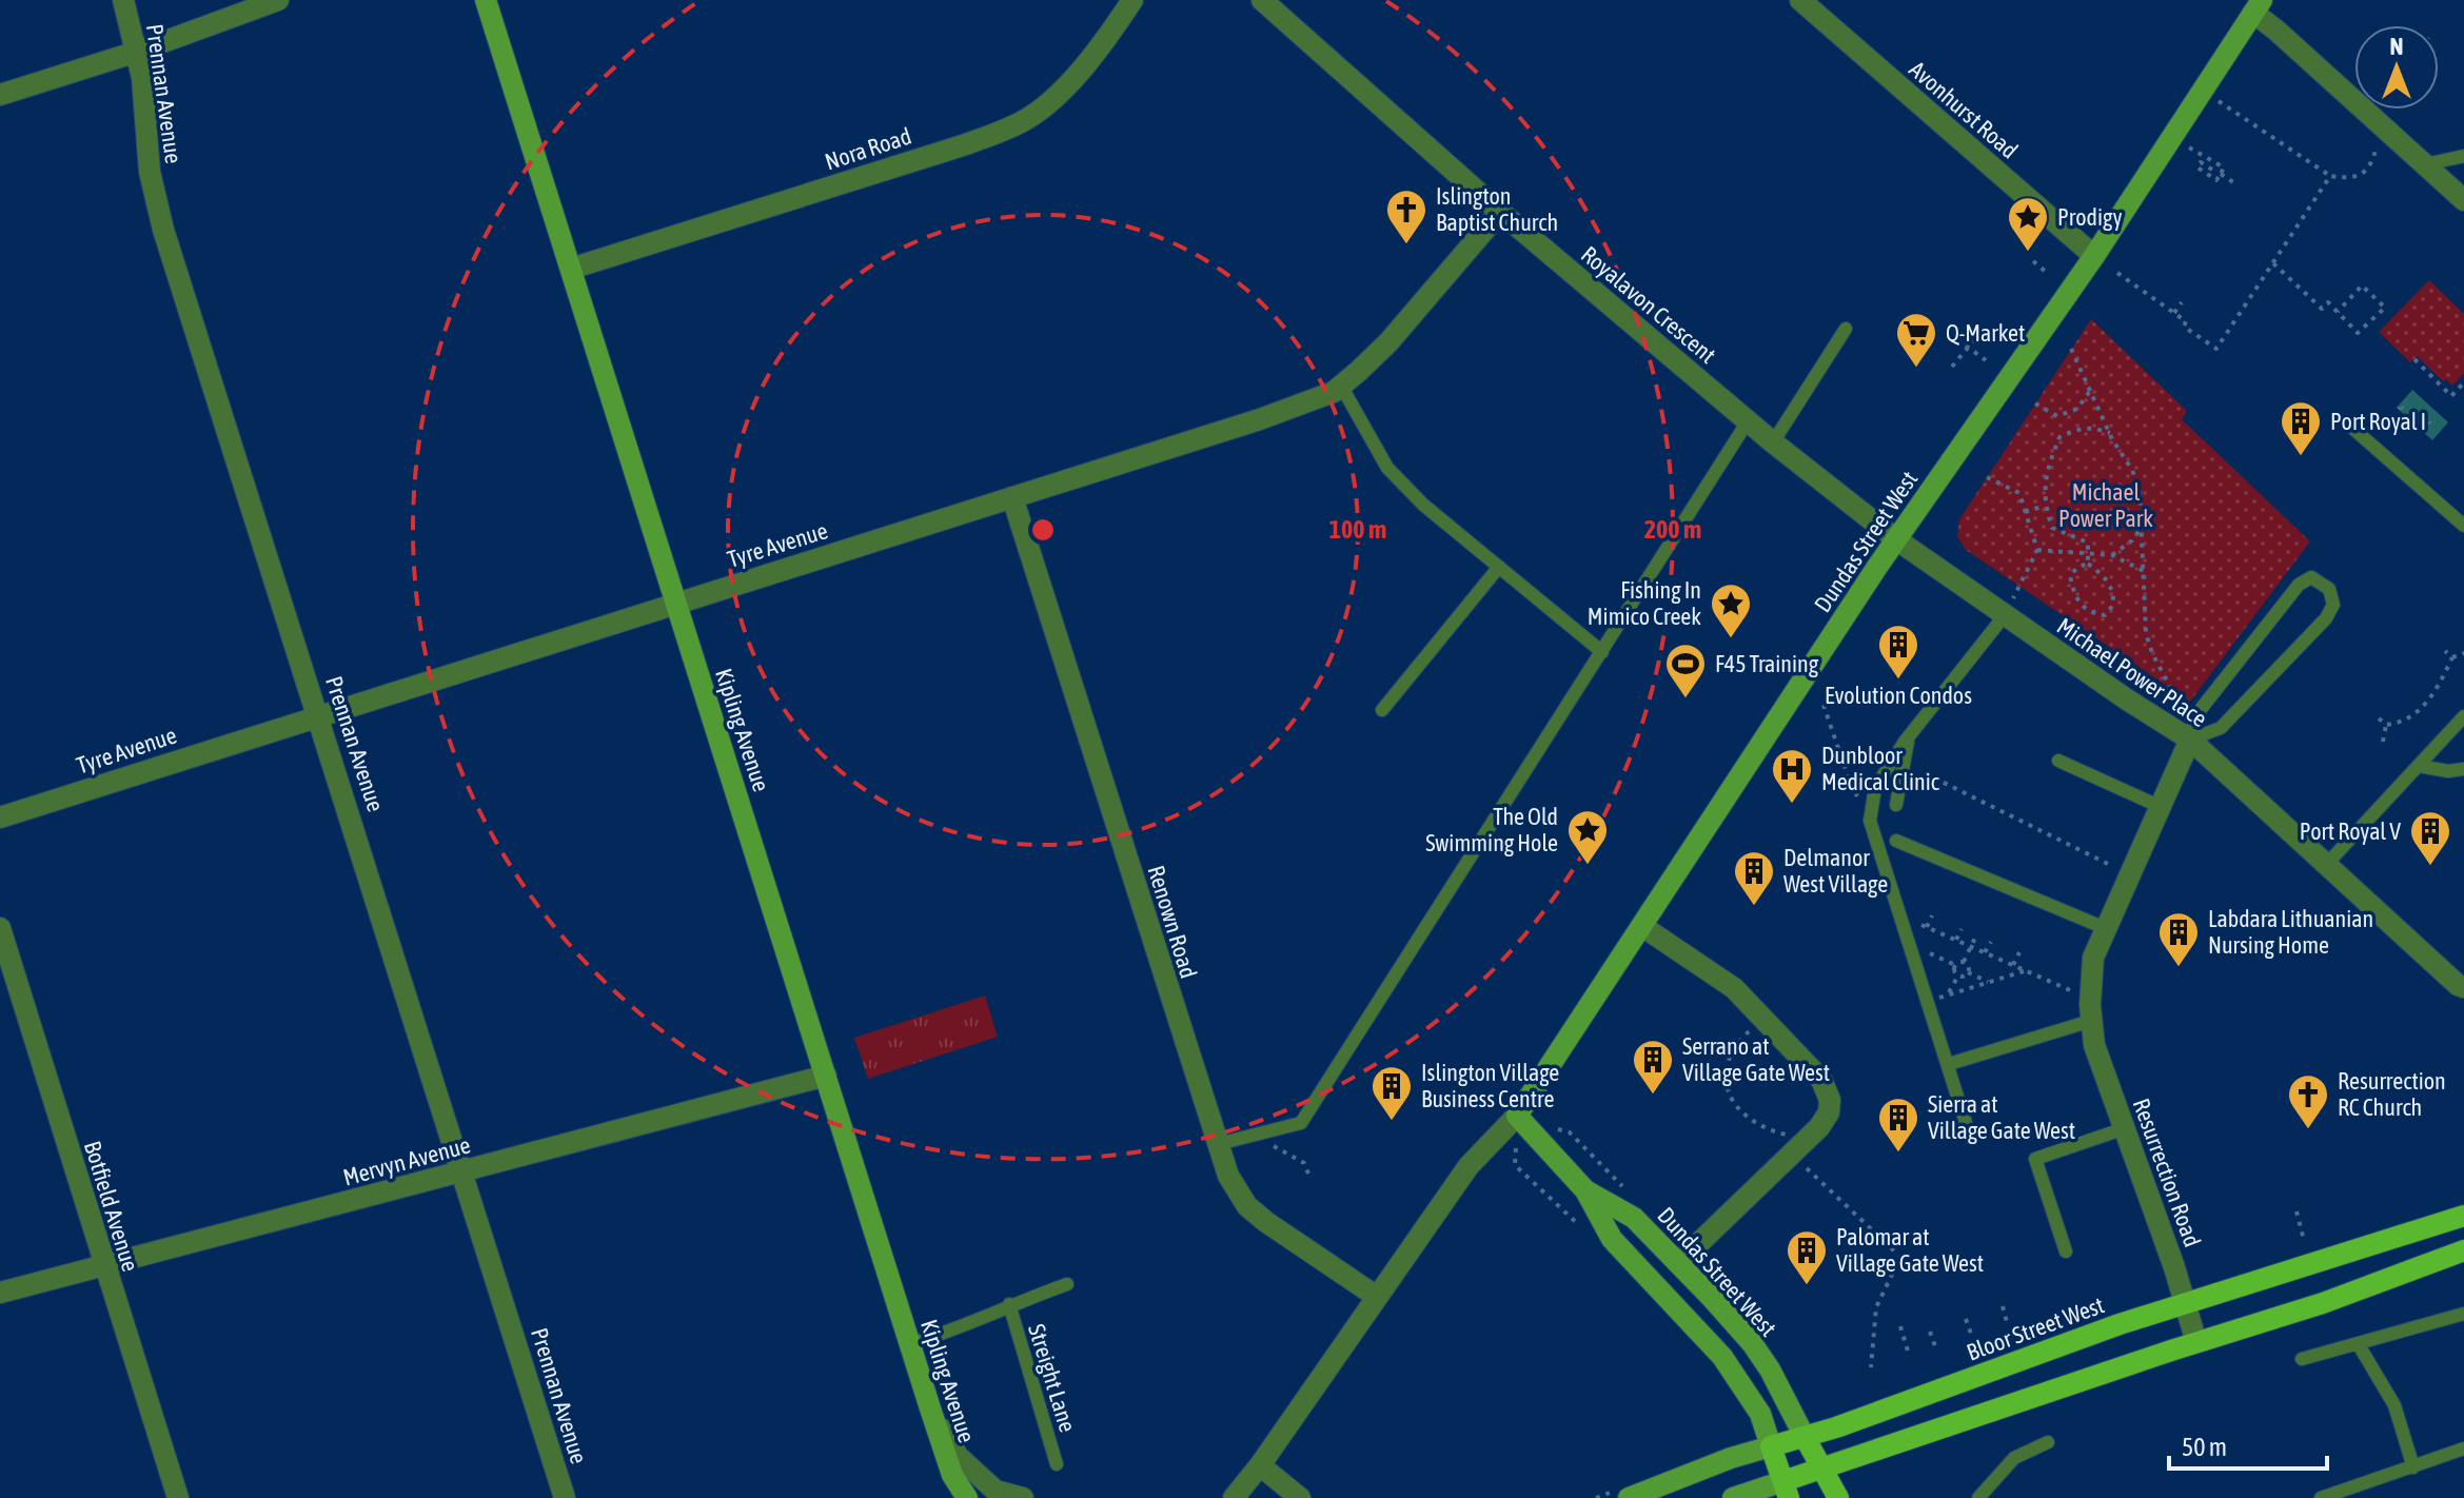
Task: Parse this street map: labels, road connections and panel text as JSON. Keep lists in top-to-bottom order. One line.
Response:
{"streets":{"main road":["Dundas Street West","Kipling Avenue","Bloor Street West"],"street":["Prennan Avenue","Avonhurst Road","Nora Road","Royalavon Crescent","Tyre Avenue","Michael Power Place","Renown Road","Mervyn Avenue","Resurrection Road","Botfield Avenue"],"lane":["Streight Lane"]},"crossings":[["Prennan Avenue","Tyre Avenue"],["Prennan Avenue","Mervyn Avenue"],["Avonhurst Road","Dundas Street West"],["Nora Road","Kipling Avenue"],["Royalavon Crescent","Dundas Street West"],["Royalavon Crescent","Tyre Avenue"],["Royalavon Crescent","Michael Power Place"],["Dundas Street West","Michael Power Place"],["Dundas Street West","Renown Road"],["Dundas Street West","Bloor Street West"],["Tyre Avenue","Kipling Avenue"],["Tyre Avenue","Renown Road"],["Michael Power Place","Resurrection Road"],["Kipling Avenue","Mervyn Avenue"],["Kipling Avenue","Streight Lane"],["Mervyn Avenue","Botfield Avenue"],["Resurrection Road","Bloor Street West"]],"parks":["Michael Power Park"],"places":{"church":["Islington Baptist Church","Resurrection RC Church"],"place":["Prodigy","Fishing In Mimico Creek","The Old Swimming Hole"],"supermarket":["Q-Market"],"building":["Port Royal I","Evolution Condos","Port Royal V","Delmanor West Village","Labdara Lithuanian Nursing Home","Serrano at Village Gate West","Islington Village Business Centre","Sierra at Village Gate West","Palomar at Village Gate West"],"sports":["F45 Training"],"hospital":["Dunbloor Medical Clinic"]},"scale_bar":"50 m","north":"top","rings":["100 m","200 m"]}
